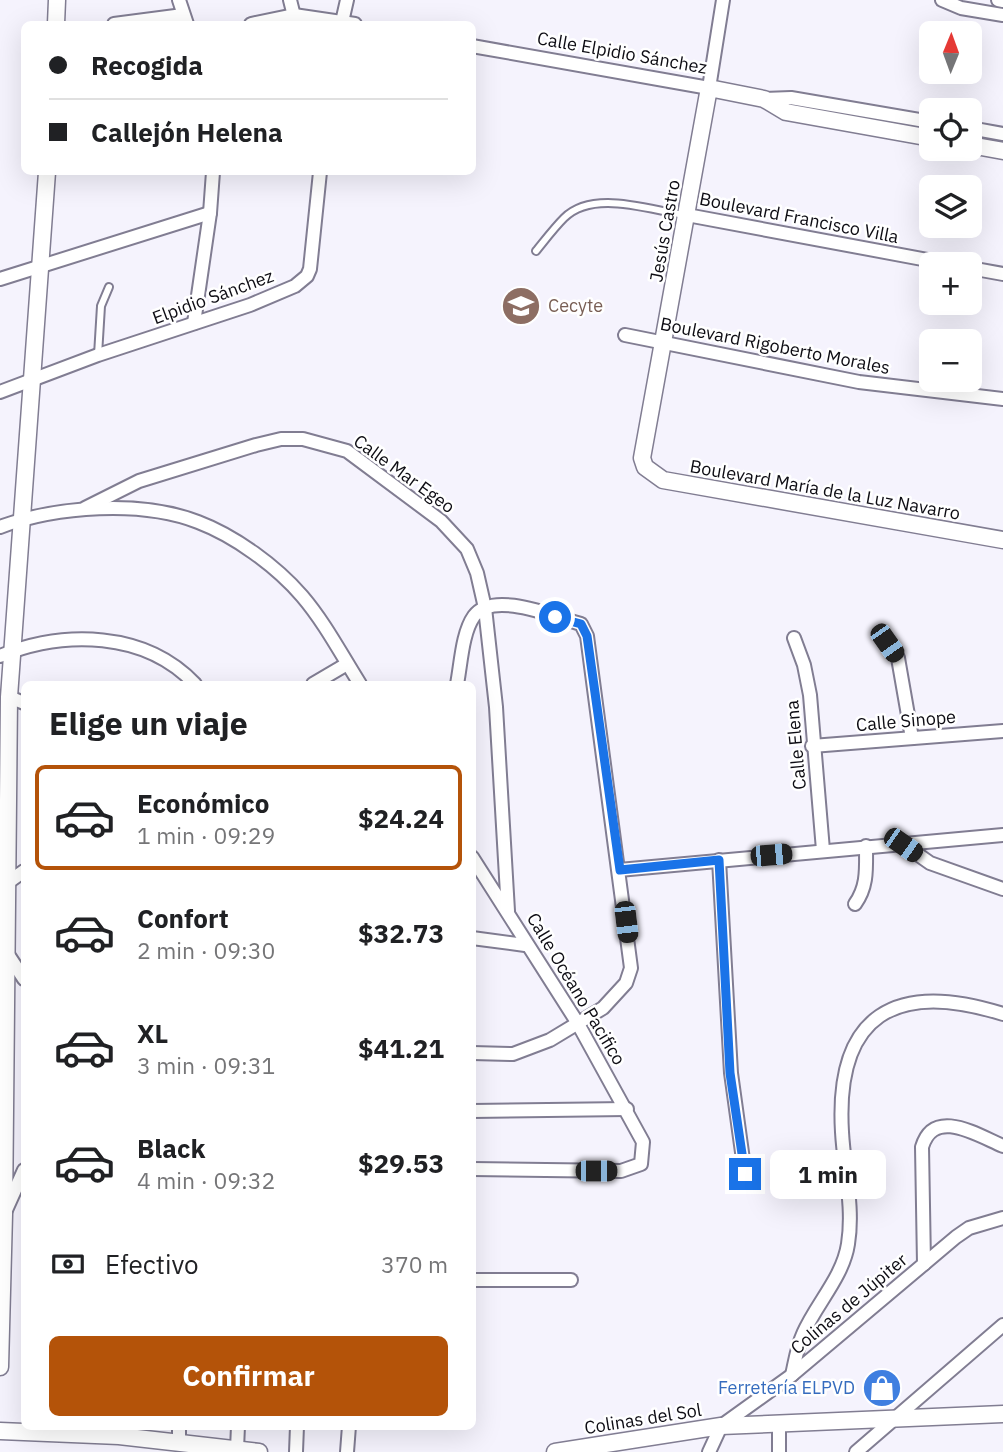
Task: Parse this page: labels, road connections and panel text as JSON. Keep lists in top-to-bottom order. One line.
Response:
{"streets":{"street":["Calle Elpidio Sánchez","Boulevard Francisco Villa","Jesús Castro","Elpidio Sánchez","Boulevard Rigoberto Morales","Calle Mar Egeo","Boulevard María de la Luz Navarro","Calle Sinope","Calle Elena","Calle Océano Pacifico","Colinas de Júpiter","Colinas del Sol"]},"crossings":[["Calle Elpidio Sánchez","Jesús Castro"],["Boulevard Francisco Villa","Jesús Castro"],["Jesús Castro","Boulevard Rigoberto Morales"],["Jesús Castro","Boulevard María de la Luz Navarro"],["Calle Mar Egeo","Calle Océano Pacifico"],["Calle Sinope","Calle Elena"],["Colinas de Júpiter","Colinas del Sol"]],"places":{"school or university":["Cecyte"],"shop":["Ferretería ELPVD"]},"north":"top","page":{"map_buttons":["+","−"],"banner":["Recogida","Callejón Helena"],"heading":"Elige un viaje","list":[{"name":"Económico","note":"1 min · 09:29","value":"$24.24"},{"name":"Confort","note":"2 min · 09:30","value":"$32.73"},{"name":"XL","note":"3 min · 09:31","value":"$41.21"},{"name":"Black","note":"4 min · 09:32","value":"$29.53"}],"bubble":"1 min","pay":["Efectivo","370 m"],"buttons":"Confirmar"}}
